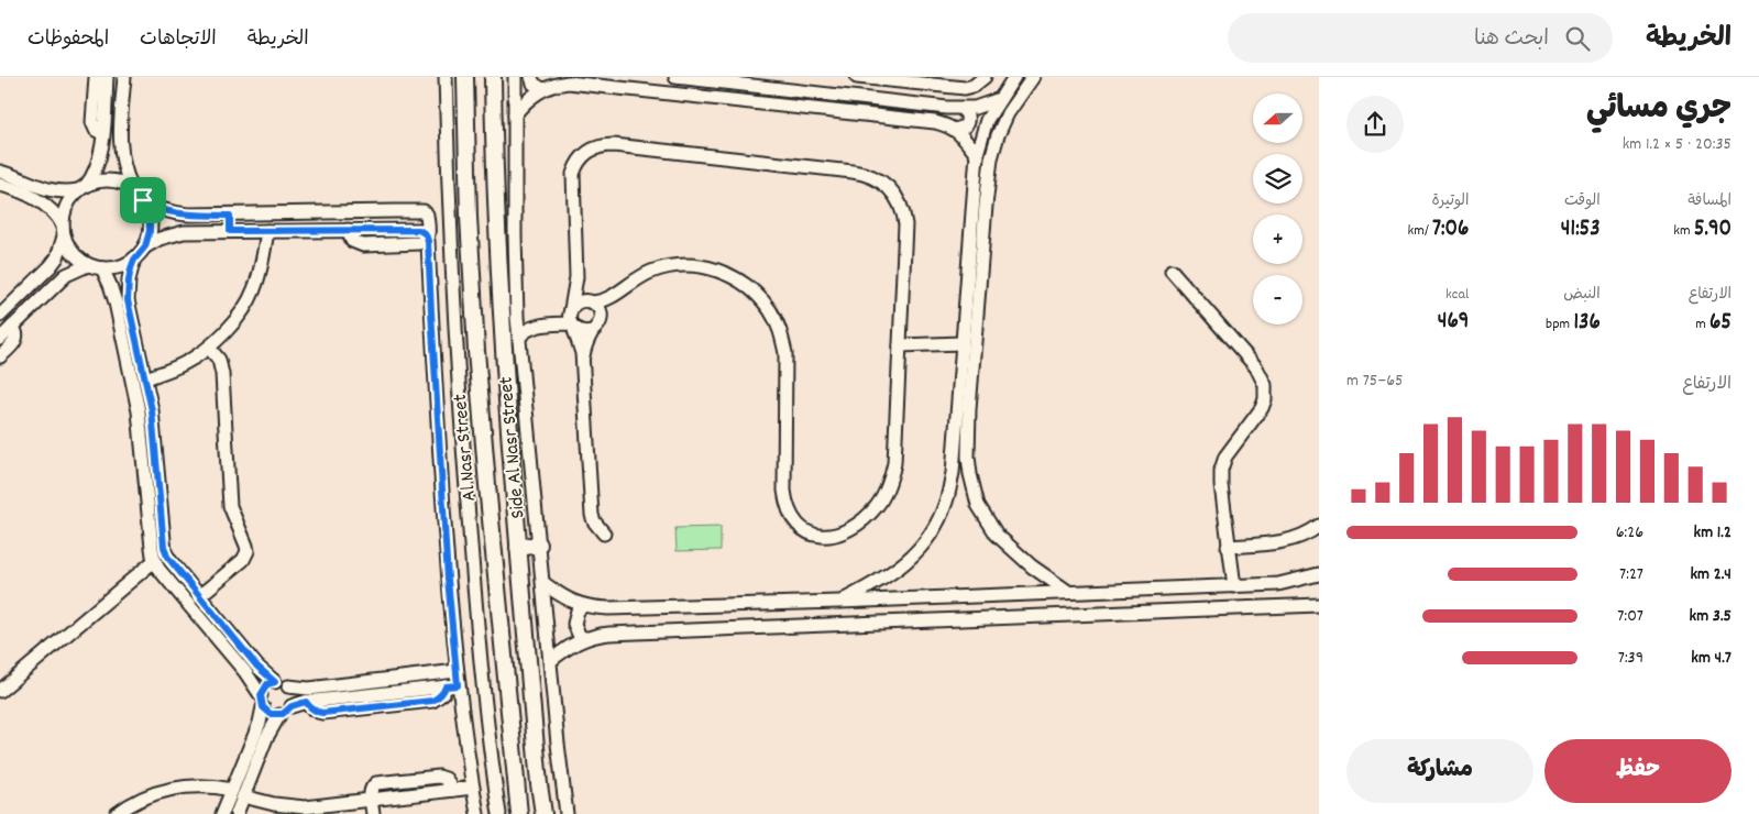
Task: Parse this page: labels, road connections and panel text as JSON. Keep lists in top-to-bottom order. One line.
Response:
{"streets":{"main road":["Al Nasr Street"],"street":["Side Al Nasr Street"]},"north":"left","page":{"header":"الخريطة","search":"ابحث هنا","nav":["الخريطة","الاتجاهات","المحفوظات"],"heading":["جري مسائي","20:35 · 5 × 1.2 km"],"map_buttons":["+","−"],"stats":[["المسافة","5.90 km"],["الوقت","41:53"],["الوتيرة","7:06 /km"],["الارتفاع","65 m"],["النبض","136 bpm"],["kcal","469"]],"chart":["الارتفاع","65–75 m"],"list":[{"name":"1.2 km","note":"6:26"},{"name":"2.4 km","note":"7:27"},{"name":"3.5 km","note":"7:07"},{"name":"4.7 km","note":"7:39"}],"buttons":["حفظ","مشاركة"]}}
